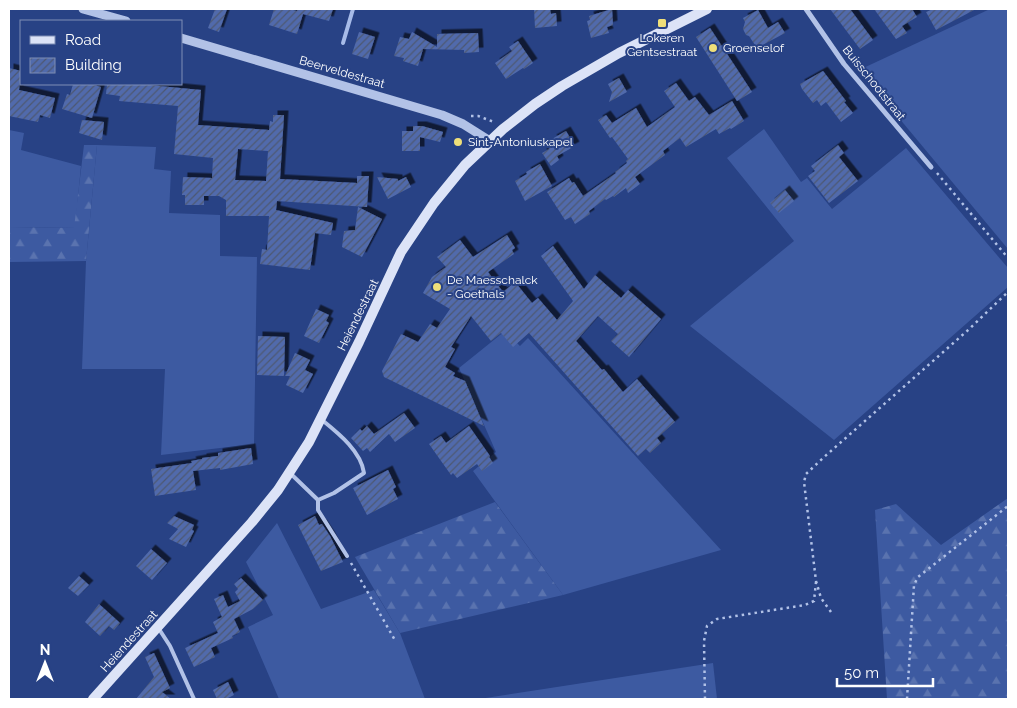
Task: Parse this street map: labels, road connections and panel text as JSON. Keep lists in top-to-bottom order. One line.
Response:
{"streets":{"main road":["Heiendestraat"],"street":["Beerveldestraat","Buisschootstraat"]},"crossings":[["Beerveldestraat","Heiendestraat"]],"places":{"transit":["Lokeren Gentsestraat"],"other":["Groenselof","Sint-Antoniuskapel","De Maesschalck - Goethals"]},"legend":["Road","Building"],"scale_bar":"50 m","north":"top"}
